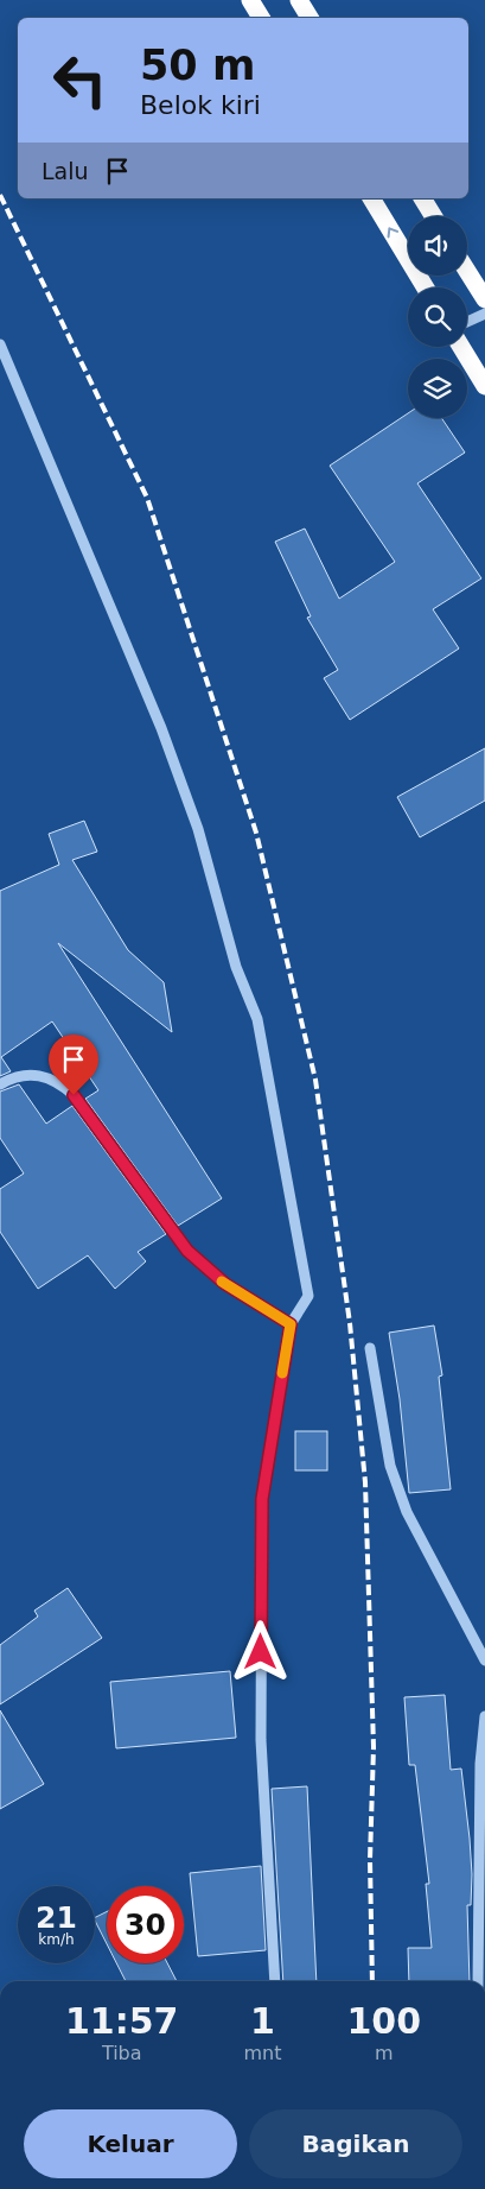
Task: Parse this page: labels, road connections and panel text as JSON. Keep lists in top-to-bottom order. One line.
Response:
{"page":{"turn":["50 m","Belok kiri"],"then":"Lalu","speed":"21 km/h","limit":"30","eta":["11:57","Tiba","1","mnt","100","m"],"buttons":["Keluar","Bagikan"]}}
